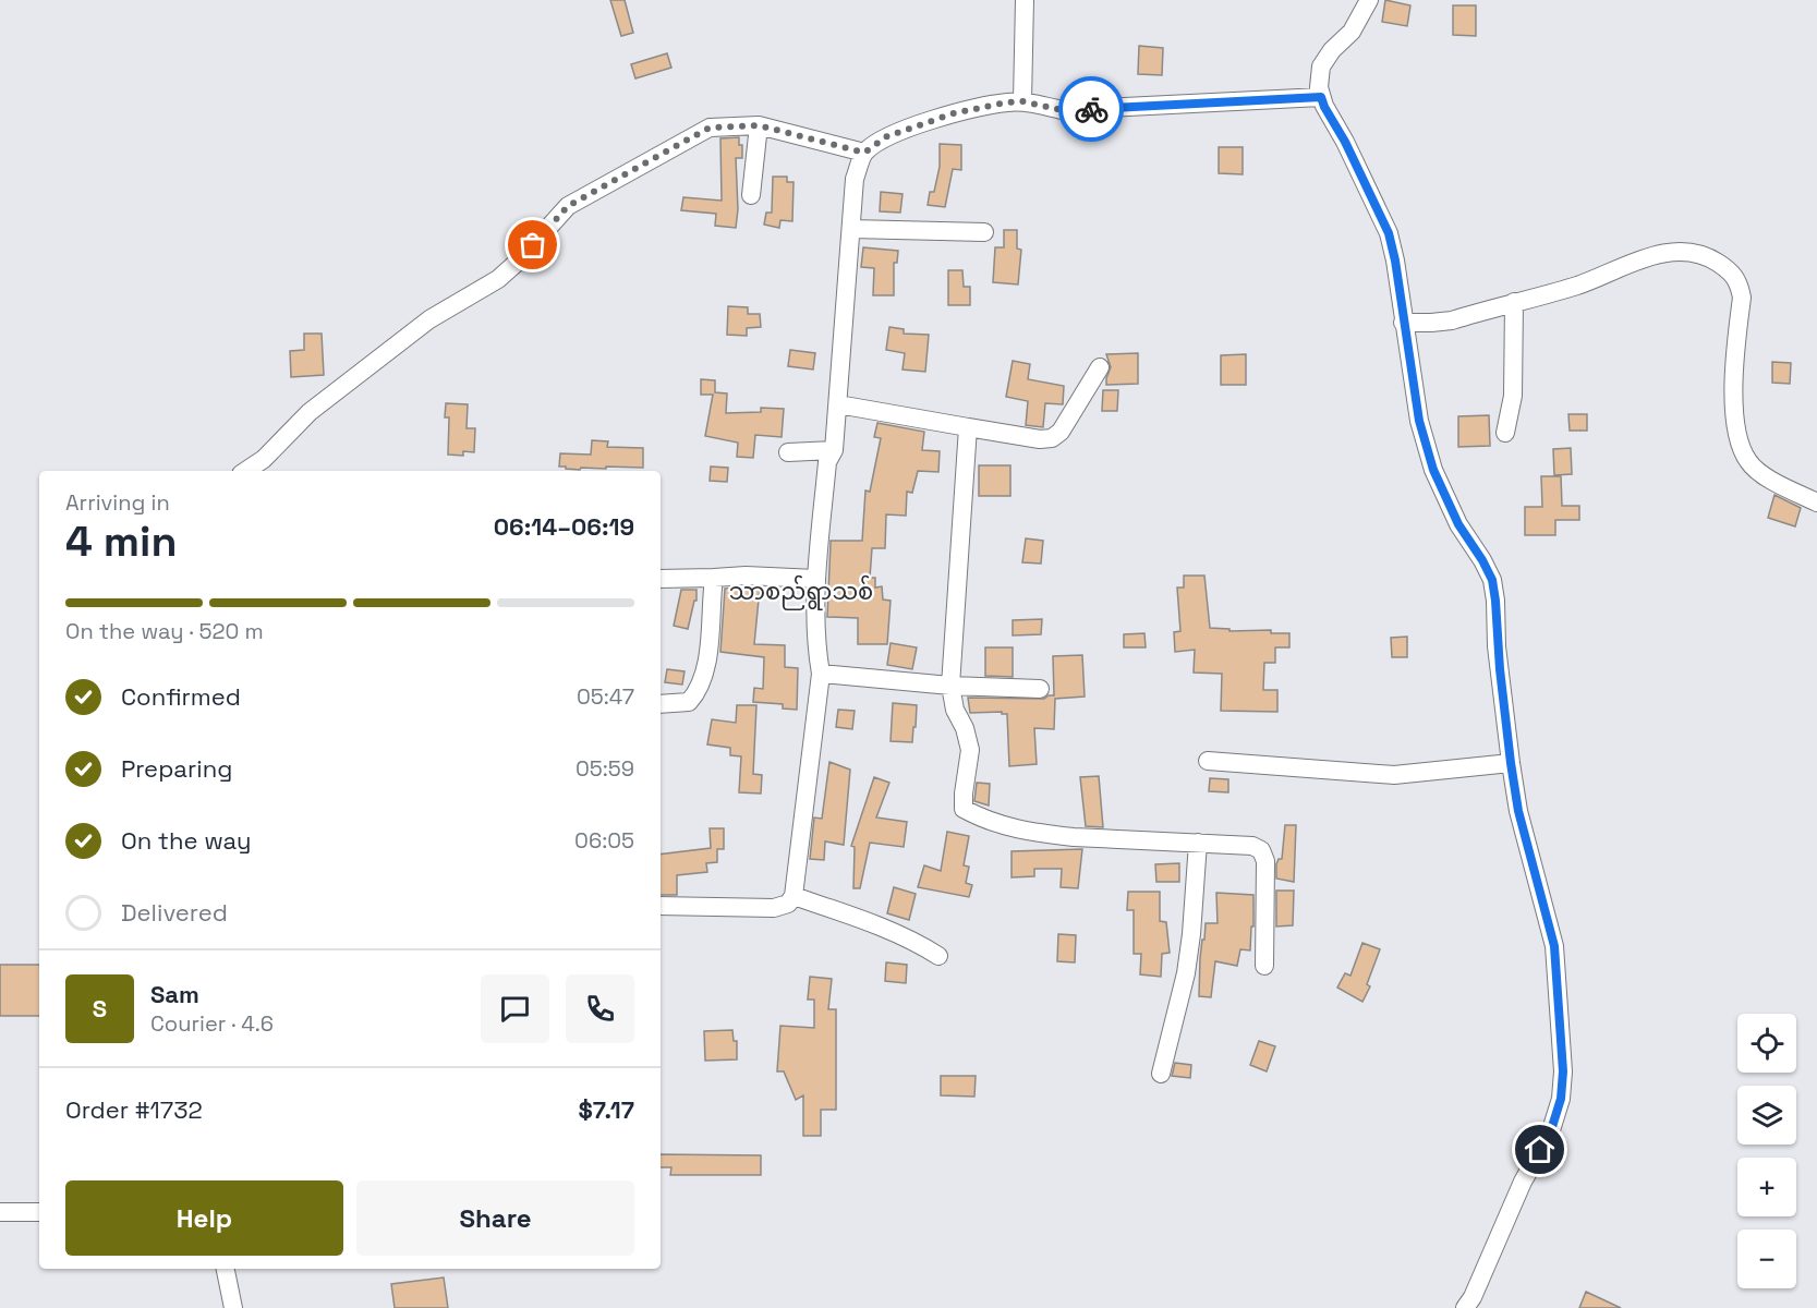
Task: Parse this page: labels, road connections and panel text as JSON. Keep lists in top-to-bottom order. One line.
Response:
{"districts":["သာစည်ရွာသစ်"],"page":{"heading":["4 min","Arriving in","06:14–06:19"],"panel":["Sam","Courier · 4.6","Order #1732","$7.17"],"bar":"On the way · 520 m","list":[["Confirmed","05:47"],["Preparing","05:59"],["On the way","06:05"],"Delivered"],"round":"S","map_buttons":["+","−"],"buttons":["Help","Share"]}}
